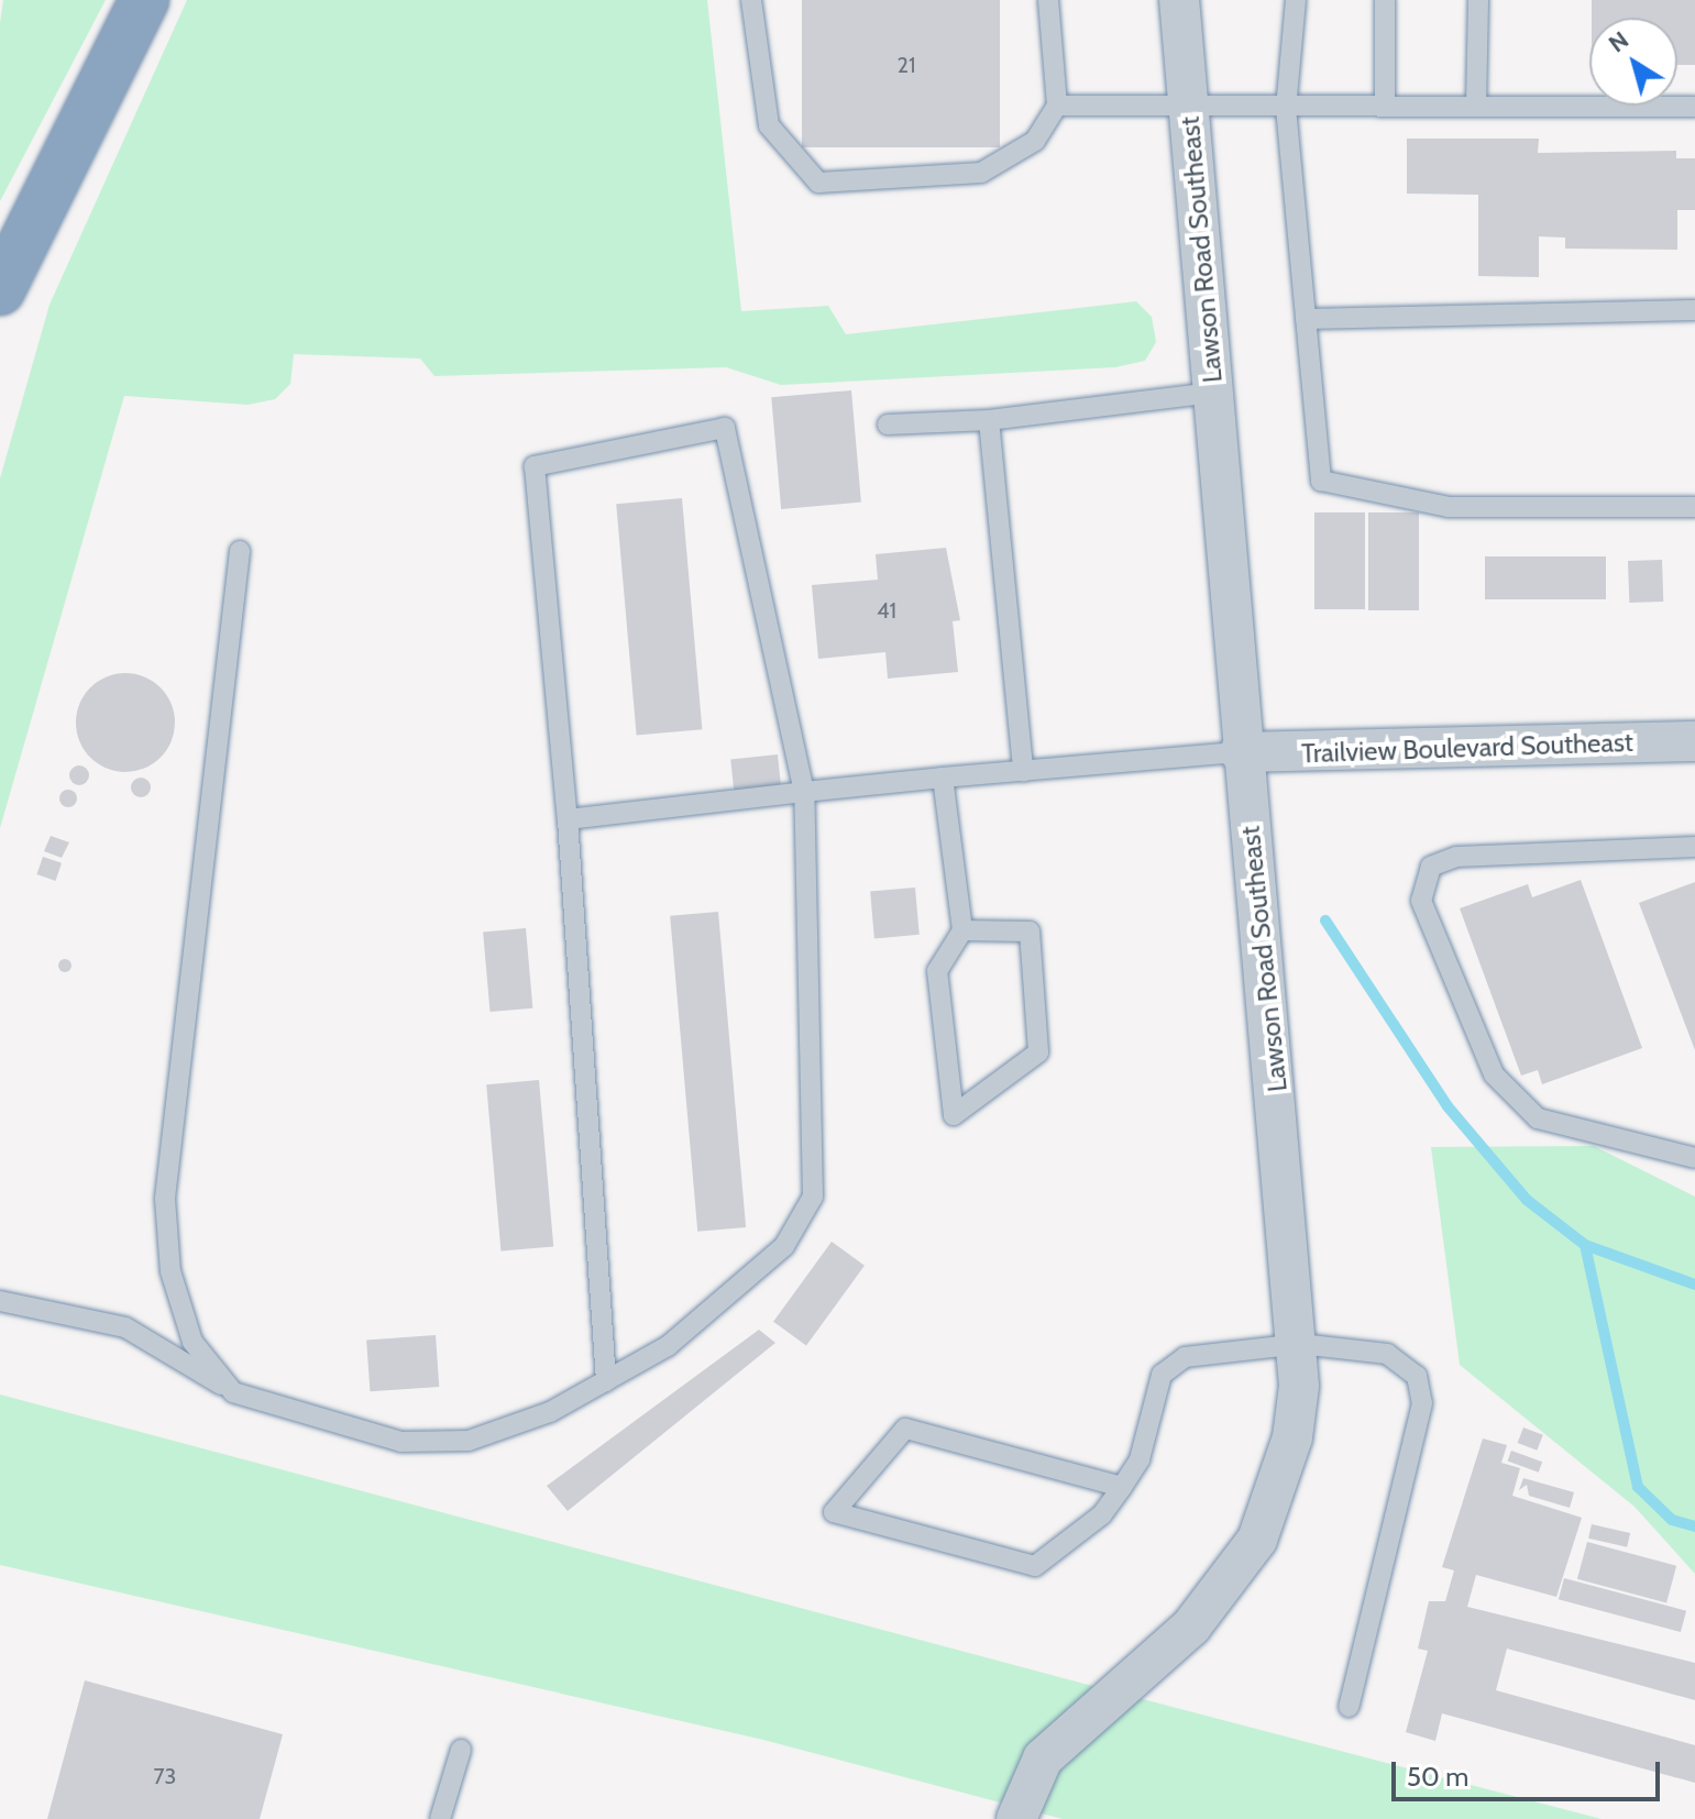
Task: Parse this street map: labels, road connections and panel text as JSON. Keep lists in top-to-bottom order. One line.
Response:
{"streets":{"street":["Lawson Road Southeast","Trailview Boulevard Southeast"]},"crossings":[["Lawson Road Southeast","Trailview Boulevard Southeast"]],"house_numbers":["21","41","73"],"scale_bar":"50 m","north":"top left"}
